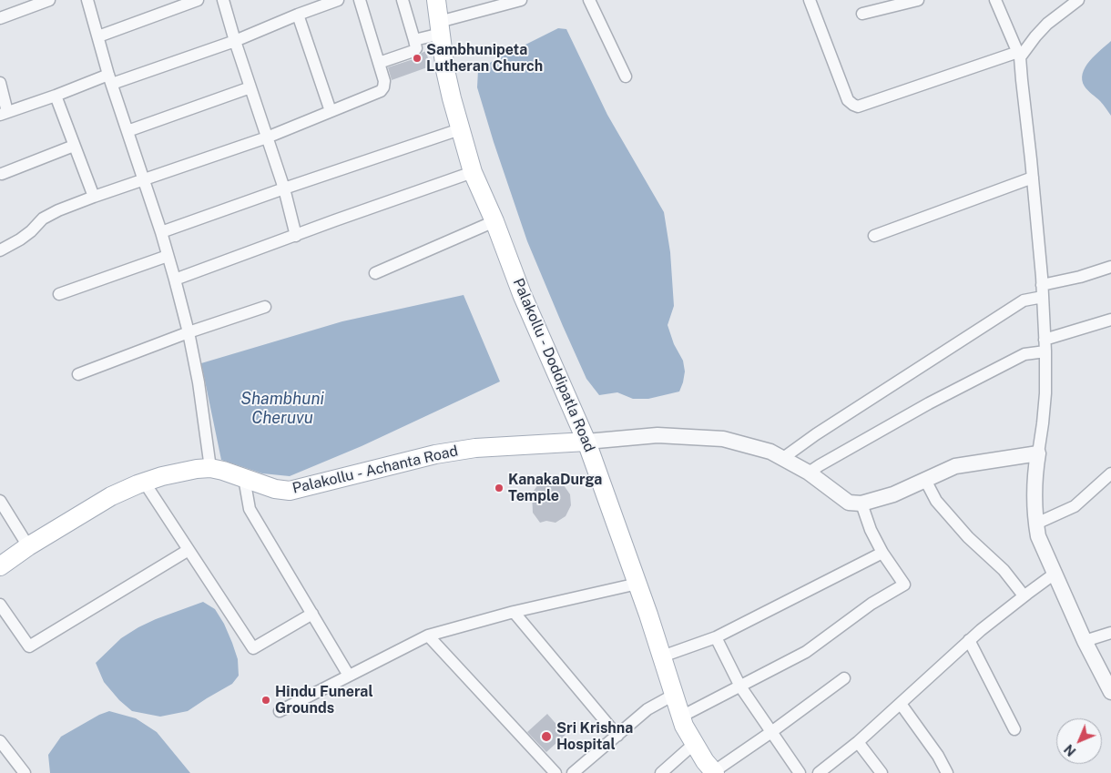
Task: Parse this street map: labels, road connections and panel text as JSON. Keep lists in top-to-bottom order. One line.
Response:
{"streets":{"main road":["Palakollu - Doddipatla Road","Palakollu - Achanta Road"]},"crossings":[["Palakollu - Doddipatla Road","Palakollu - Achanta Road"]],"water":["Shambhuni Cheruvu"],"places":["Sambhunipeta Lutheran Church","KanakaDurga Temple","Hindu Funeral Grounds","Sri Krishna Hospital"],"north":"bottom left"}
